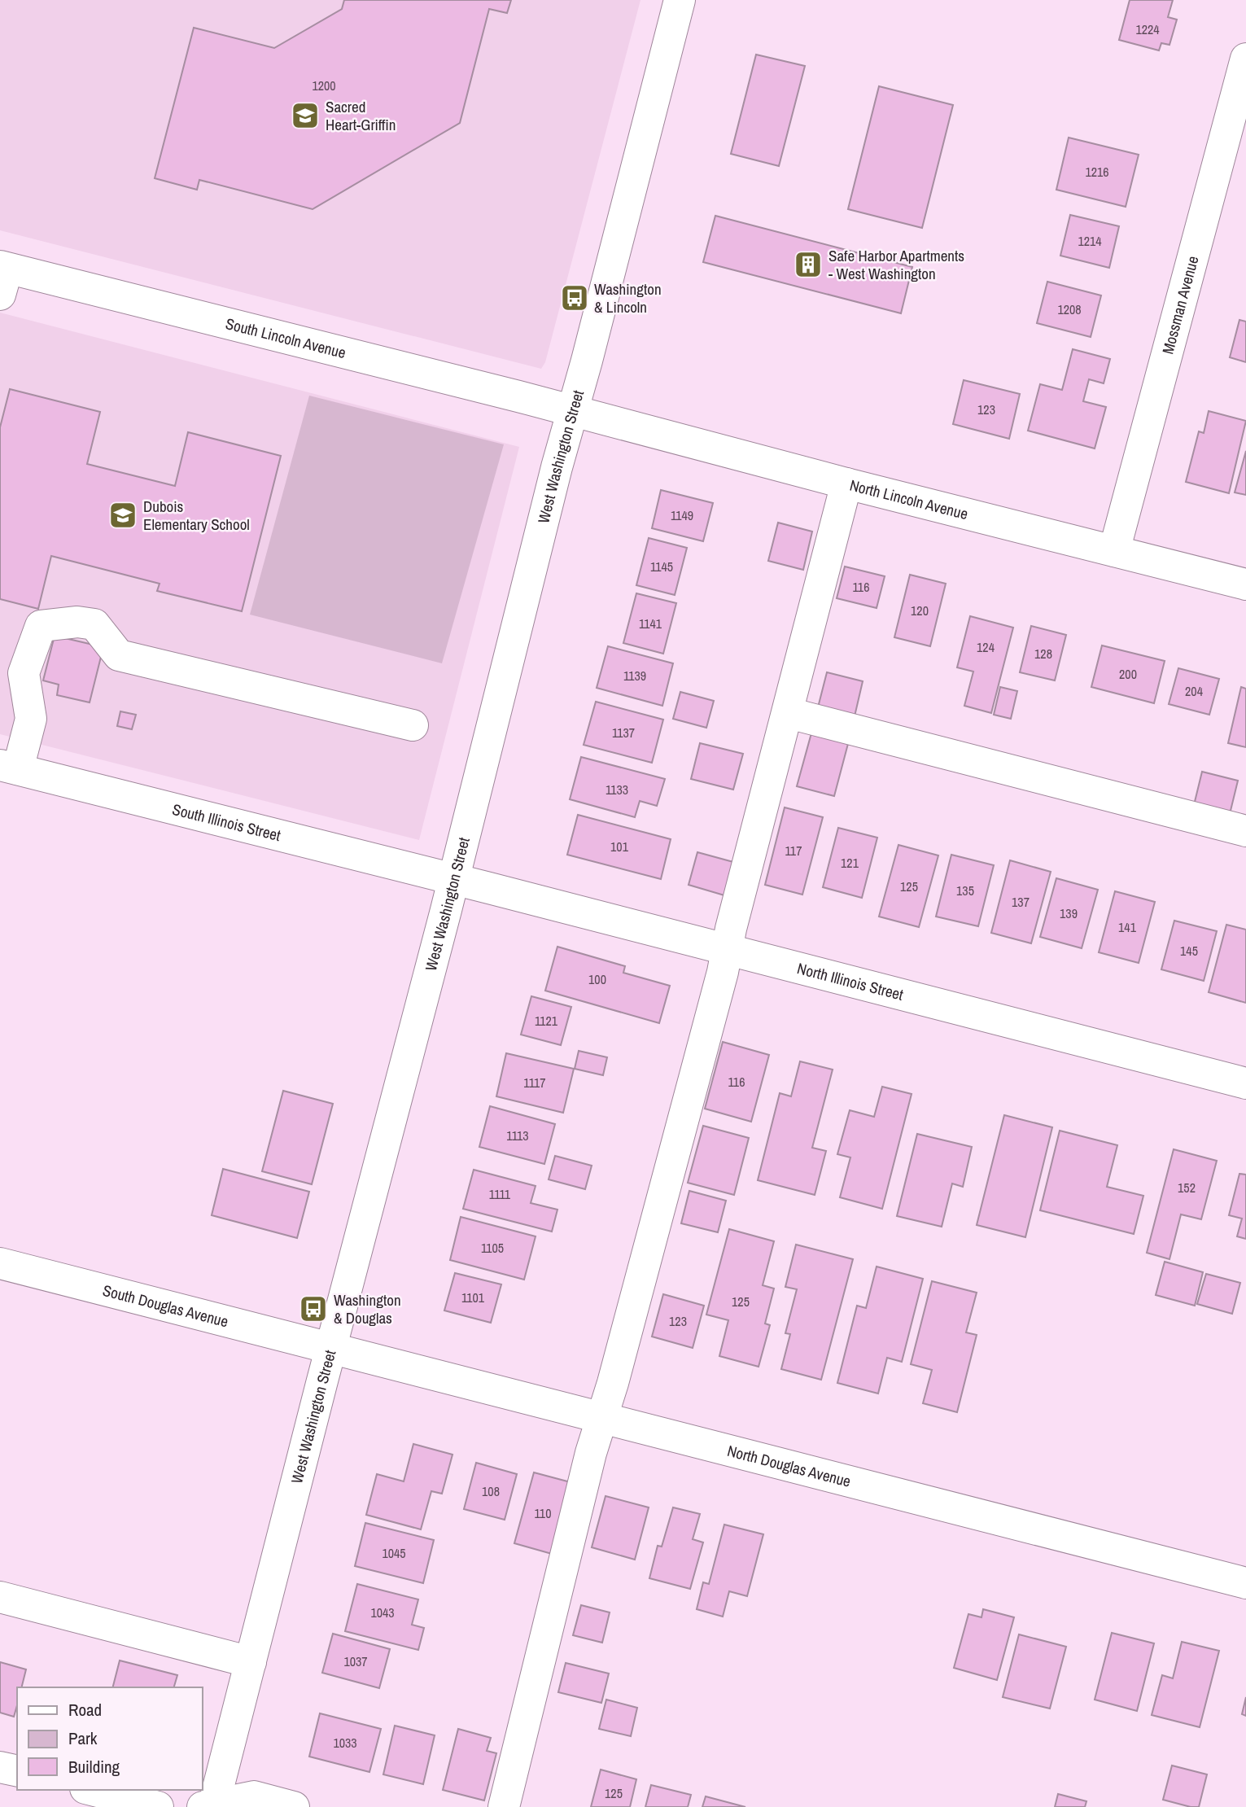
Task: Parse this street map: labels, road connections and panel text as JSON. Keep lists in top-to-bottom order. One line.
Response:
{"streets":{"street":["Mossman Avenue","South Lincoln Avenue","West Washington Street","North Lincoln Avenue","South Illinois Street","North Illinois Street","South Douglas Avenue","North Douglas Avenue"]},"crossings":[["Mossman Avenue","North Lincoln Avenue"],["South Lincoln Avenue","West Washington Street"],["South Lincoln Avenue","North Lincoln Avenue"],["West Washington Street","North Lincoln Avenue"],["West Washington Street","South Illinois Street"],["West Washington Street","North Illinois Street"],["West Washington Street","South Douglas Avenue"],["West Washington Street","North Douglas Avenue"],["South Illinois Street","North Illinois Street"],["South Douglas Avenue","North Douglas Avenue"]],"places":{"school or university":["Sacred Heart-Griffin","Dubois Elementary School"],"building":["Safe Harbor Apartments - West Washington"],"bus stop":["Washington & Lincoln","Washington & Douglas"]},"house_numbers":["1224","1200","1216","1214","1208","123","1149","1145","116","120","1141","124","128","200","1139","204","1137","1133","101","117","121","125","135","137","139","141","145","100","1121","116","1117","1113","152","1111","1105","1101","125","123","108","110","1045","1043","1037","1033","125"],"legend":["Road","Park","Building"]}
